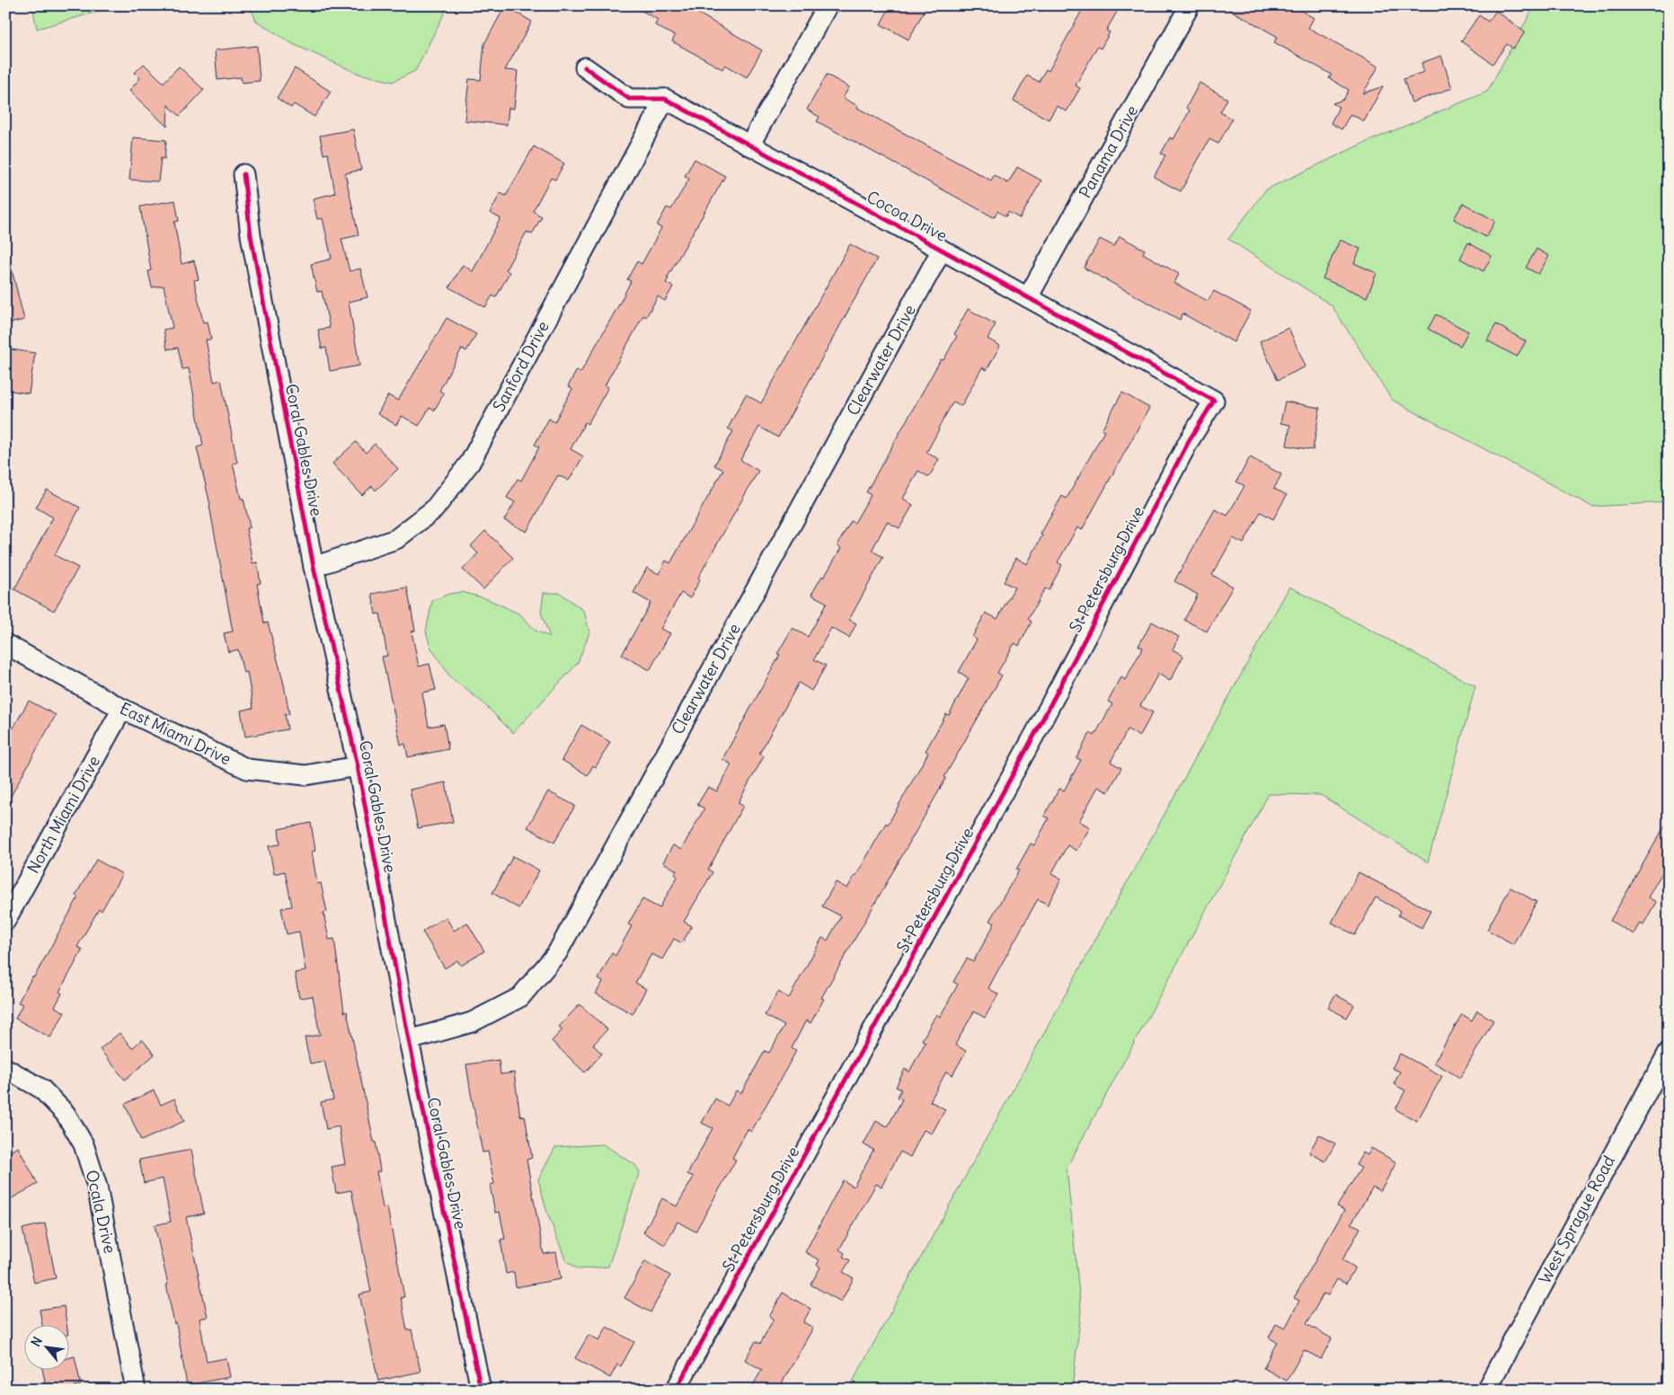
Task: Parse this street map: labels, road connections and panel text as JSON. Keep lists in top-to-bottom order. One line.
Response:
{"streets":{"street":["Panama Drive","Cocoa Drive","Clearwater Drive","Sanford Drive","Coral Gables Drive","St Petersburg Drive","East Miami Drive","North Miami Drive","Ocala Drive","West Sprague Road"]},"crossings":[["Panama Drive","Cocoa Drive"],["Cocoa Drive","Clearwater Drive"],["Cocoa Drive","Sanford Drive"],["Cocoa Drive","St Petersburg Drive"],["Clearwater Drive","Coral Gables Drive"],["Sanford Drive","Coral Gables Drive"],["Coral Gables Drive","East Miami Drive"],["East Miami Drive","North Miami Drive"]],"north":"top left"}
